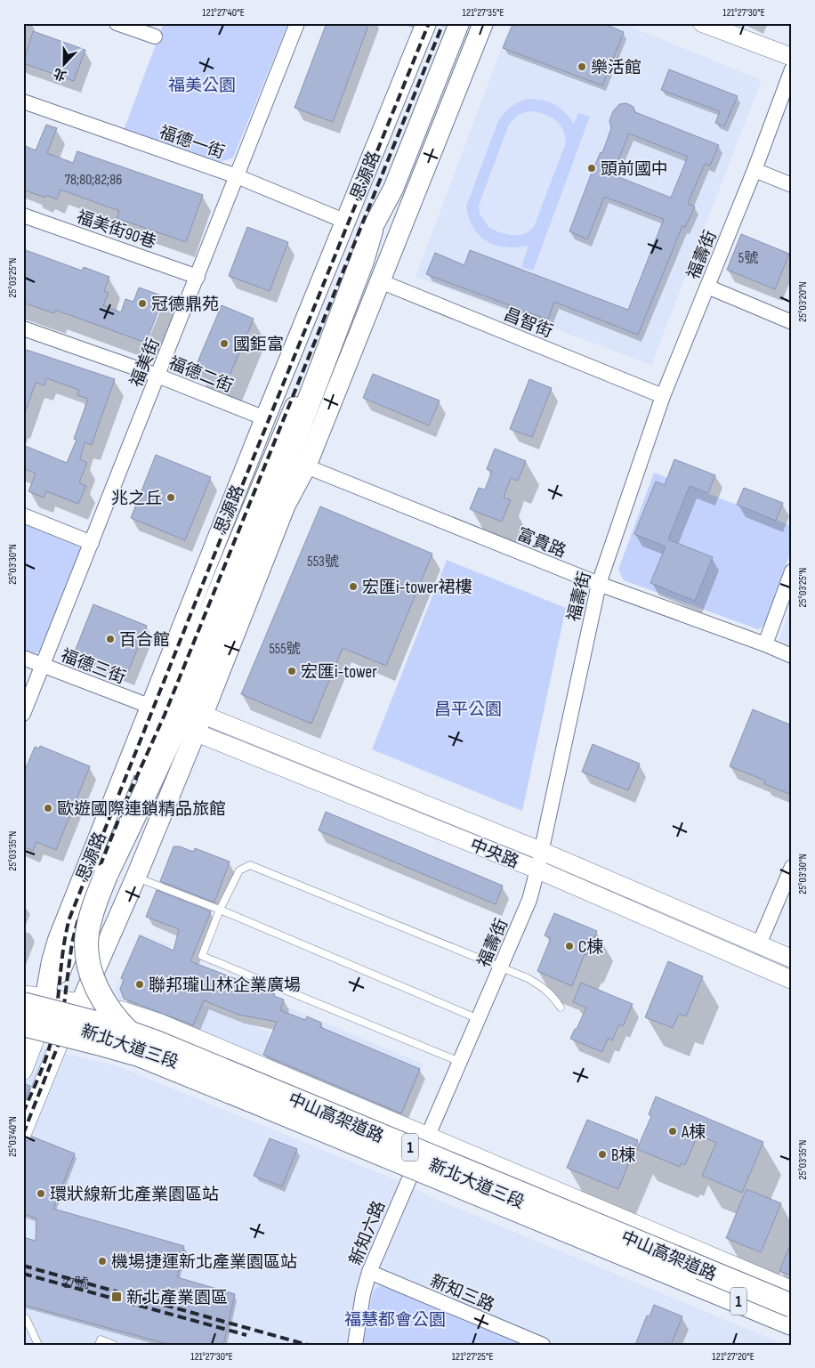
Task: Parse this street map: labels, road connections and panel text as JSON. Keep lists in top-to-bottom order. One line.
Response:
{"streets":{"highway":["中山高架道路","1"],"main road":["思源路","新北大道三段"],"street":["福德一街","福美街90巷","福壽街","昌智街","福美街","福德二街","富貴路","福德三街","中央路","新知六路","新知三路"]},"crossings":[["福德一街","思源路"],["福德一街","福美街"],["思源路","昌智街"],["思源路","福德二街"],["思源路","富貴路"],["思源路","福德三街"],["思源路","中央路"],["思源路","新北大道三段"],["思源路","中山高架道路"],["思源路","1"],["福美街90巷","福美街"],["福壽街","昌智街"],["福壽街","富貴路"],["福壽街","中央路"],["福壽街","新北大道三段"],["福壽街","新知六路"],["福美街","福德二街"],["福美街","福德三街"],["新北大道三段","1"],["新北大道三段","新知六路"],["新知六路","新知三路"]],"parks":["福美公園","昌平公園","福慧都會公園"],"places":{"other":["樂活館","頭前國中","冠德鼎苑","國鉅富","兆之丘","宏匯i-tower裙樓","百合館","宏匯i-tower","歐遊國際連鎖精品旅館","C棟","聯邦瓏山林企業廣場","A棟","B棟","環狀線新北產業園區站","機場捷運新北產業園區站"],"transit":["新北產業園區"]},"house_numbers":["78;80;82;86","5號","553號","555號","37號"],"north":"bottom","coordinates":["121°27'40\"E","121°27'35\"E","121°27'30\"E","25°03'25\"N","25°03'20\"N","25°03'30\"N","25°03'35\"N","25°03'40\"N","121°27'25\"E","121°27'20\"E"]}
